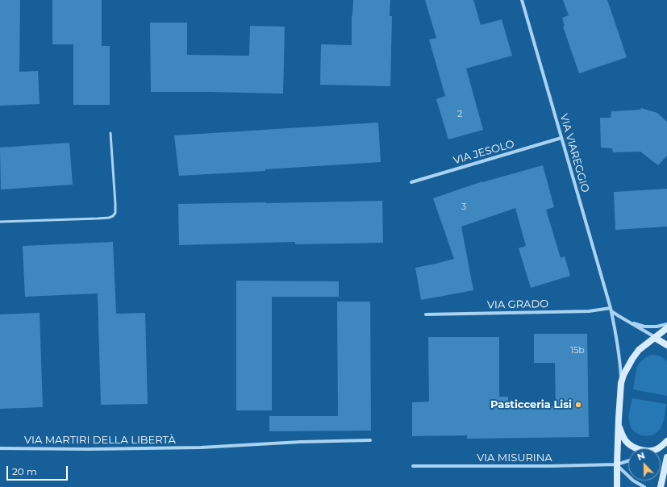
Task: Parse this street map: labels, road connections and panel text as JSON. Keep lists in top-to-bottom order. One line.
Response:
{"streets":{"street":["VIA JESOLO","VIA VIAREGGIO","VIA GRADO","VIA MARTIRI DELLA LIBERTÀ","VIA MISURINA"]},"crossings":[["VIA JESOLO","VIA VIAREGGIO"],["VIA VIAREGGIO","VIA GRADO"]],"places":["Pasticceria Lisi"],"house_numbers":["2","3","15b"],"scale_bar":"20 m","north":"top"}
